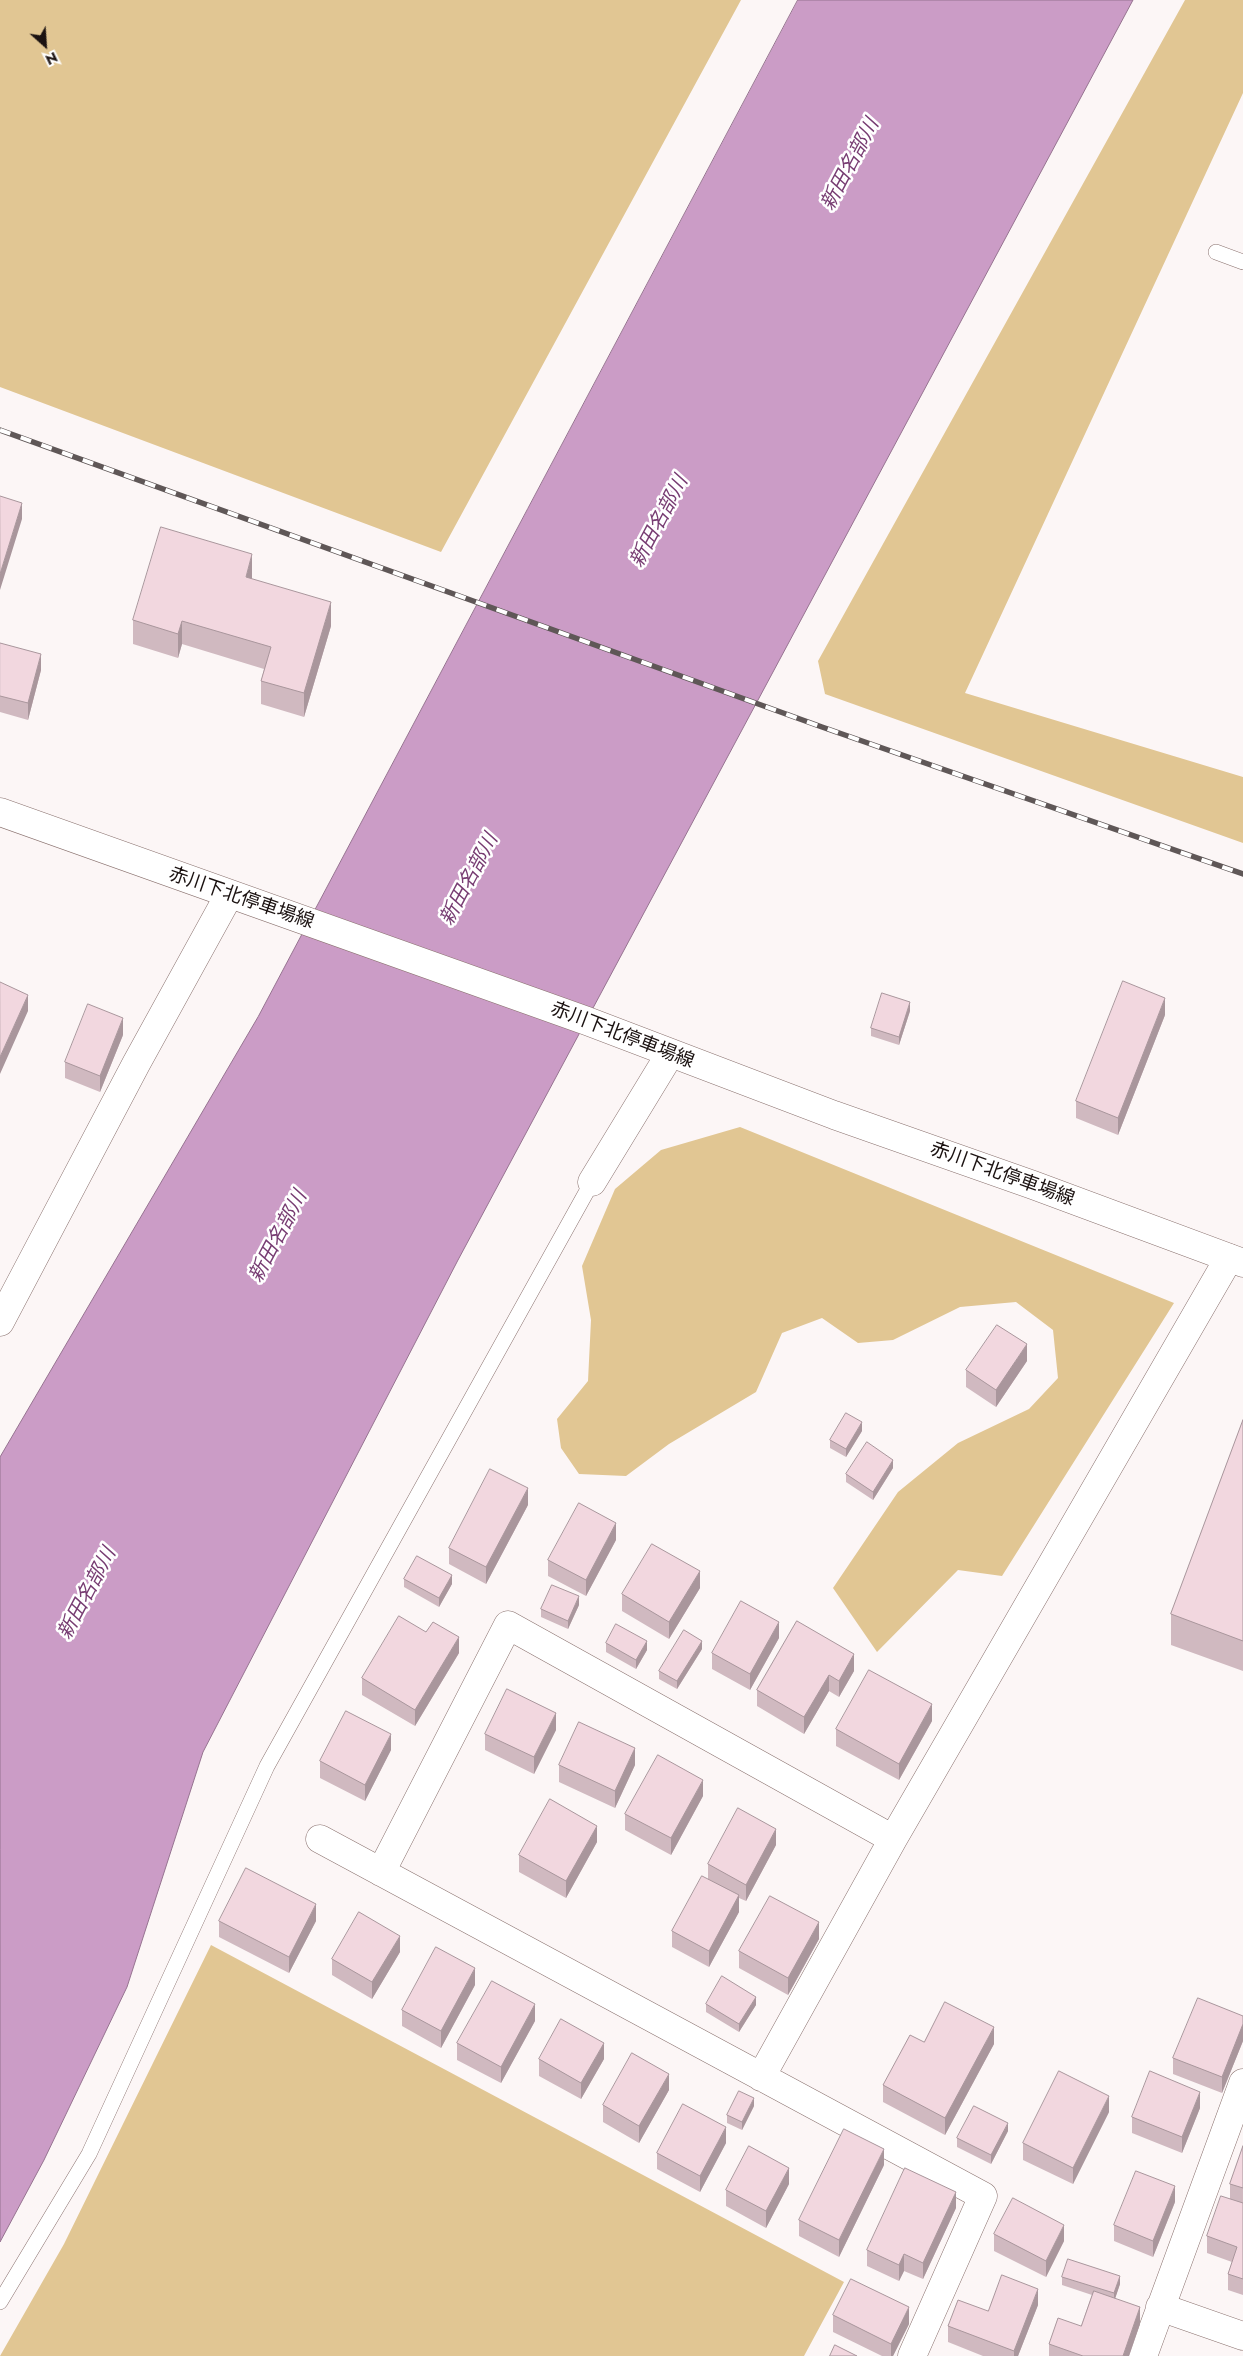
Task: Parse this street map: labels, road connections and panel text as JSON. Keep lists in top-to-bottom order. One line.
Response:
{"streets":{"street":["赤川下北停車場線"]},"water":["新田名部川"],"north":"bottom right"}
